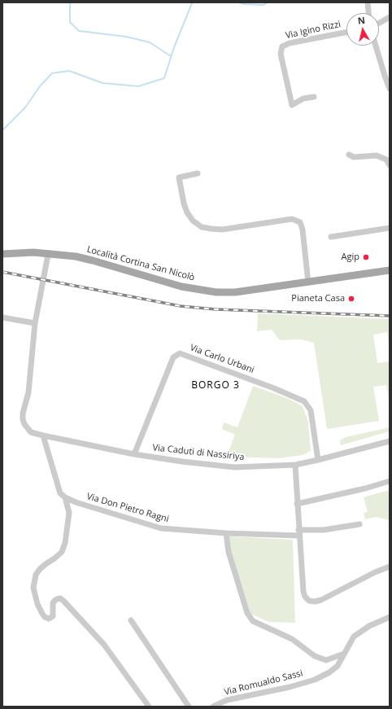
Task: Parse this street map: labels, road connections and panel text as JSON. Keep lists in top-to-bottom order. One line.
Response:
{"streets":{"main road":["Località Cortina San Nicolò"],"street":["Via Igino Rizzi","Via Carlo Urbani","Via Caduti di Nassiriya","Via Don Pietro Ragni","Via Romualdo Sassi"]},"crossings":[["Località Cortina San Nicolò","Via Caduti di Nassiriya"],["Via Carlo Urbani","Via Caduti di Nassiriya"]],"districts":["BORGO 3"],"places":["Agip","Pianeta Casa"],"north":"top"}
